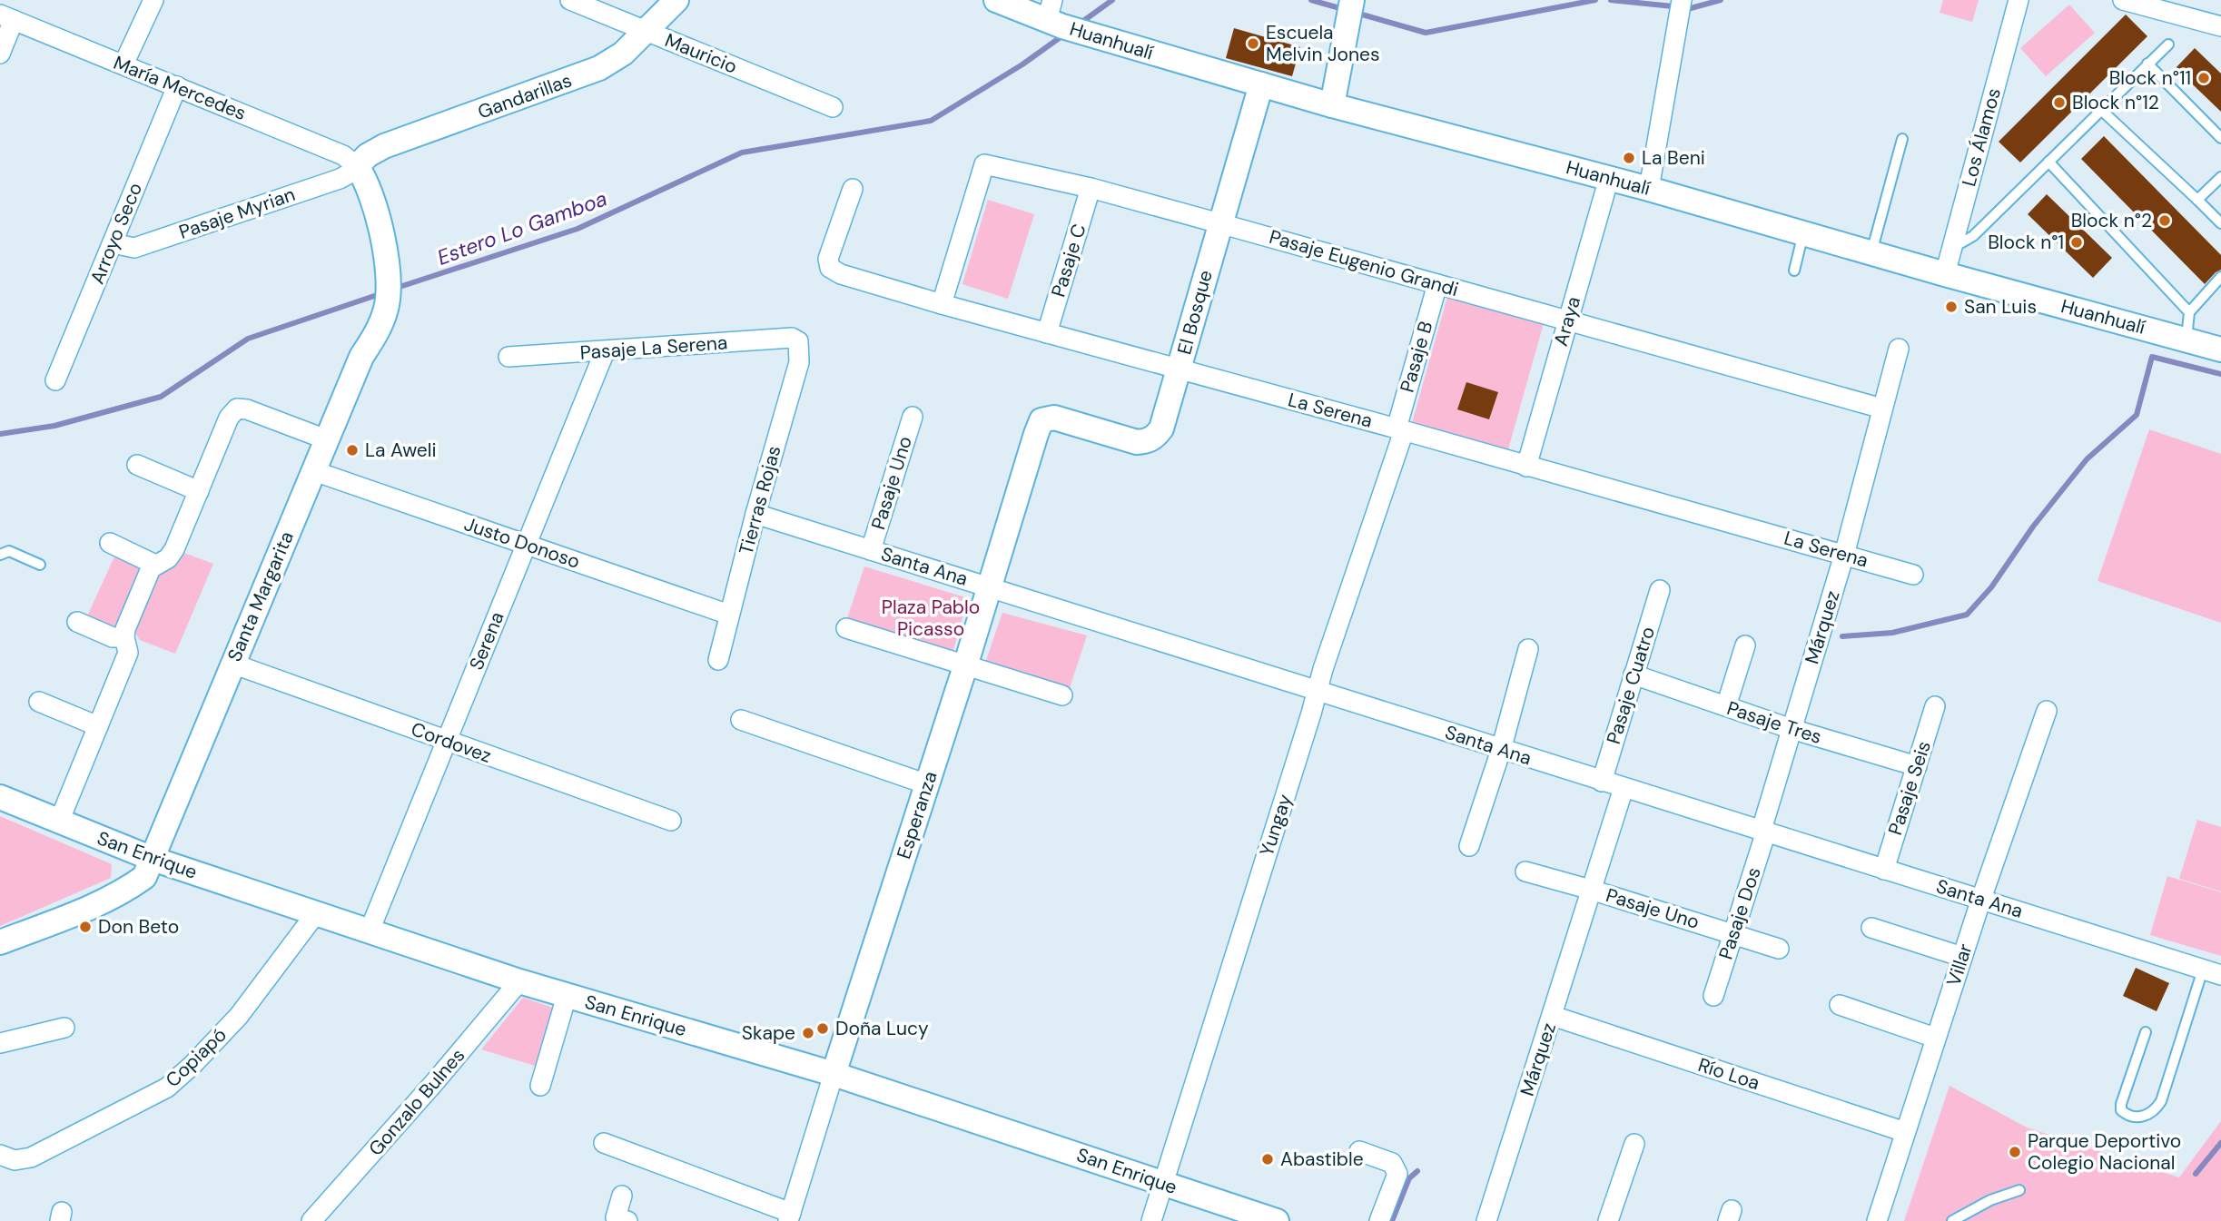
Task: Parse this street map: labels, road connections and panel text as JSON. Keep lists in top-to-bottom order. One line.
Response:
{"streets":{"street":["Huanhualí","Mauricio","María Mercedes","Gandarillas","Los Álamos","Pasaje Myrian","Arroyo Seco","Pasaje C","Pasaje Eugenio Grandi","El Bosque","Araya","Pasaje La Serena","Pasaje B","La Serena","Pasaje Uno","Tierras Rojas","Justo Donoso","Santa Ana","Santa Margarita","Márquez","Serena","Pasaje Cuatro","Pasaje Tres","Cordovez","Pasaje Seis","Esperanza","Yungay","San Enrique","Pasaje Dos","Villar","Copiapó","Río Loa","Gonzalo Bulnes"]},"crossings":[["Huanhualí","Los Álamos"],["Huanhualí","El Bosque"],["Huanhualí","Araya"],["Mauricio","Gandarillas"],["María Mercedes","Gandarillas"],["María Mercedes","Pasaje Myrian"],["María Mercedes","Arroyo Seco"],["María Mercedes","Santa Margarita"],["Gandarillas","Pasaje Myrian"],["Gandarillas","Santa Margarita"],["Pasaje Myrian","Arroyo Seco"],["Pasaje Myrian","Santa Margarita"],["Pasaje C","Pasaje Eugenio Grandi"],["Pasaje C","La Serena"],["Pasaje Eugenio Grandi","El Bosque"],["Pasaje Eugenio Grandi","Araya"],["Pasaje Eugenio Grandi","Pasaje B"],["Pasaje Eugenio Grandi","La Serena"],["Pasaje Eugenio Grandi","Márquez"],["El Bosque","La Serena"],["El Bosque","Esperanza"],["Araya","La Serena"],["Pasaje La Serena","Tierras Rojas"],["Pasaje La Serena","Serena"],["Pasaje B","La Serena"],["Pasaje B","Yungay"],["La Serena","Márquez"],["La Serena","Yungay"],["Pasaje Uno","Santa Ana"],["Pasaje Uno","Márquez"],["Pasaje Uno","Pasaje Dos"],["Tierras Rojas","Justo Donoso"],["Tierras Rojas","Santa Ana"],["Justo Donoso","Santa Margarita"],["Justo Donoso","Serena"],["Santa Ana","Márquez"],["Santa Ana","Pasaje Cuatro"],["Santa Ana","Pasaje Seis"],["Santa Ana","Esperanza"],["Santa Ana","Yungay"],["Santa Ana","Pasaje Dos"],["Santa Ana","Villar"],["Santa Margarita","Cordovez"],["Santa Margarita","San Enrique"],["Márquez","Pasaje Tres"],["Márquez","Pasaje Dos"],["Márquez","Río Loa"],["Serena","Cordovez"],["Serena","San Enrique"],["Pasaje Cuatro","Pasaje Tres"],["Pasaje Tres","Pasaje Seis"],["Esperanza","San Enrique"],["Yungay","San Enrique"],["San Enrique","Copiapó"],["San Enrique","Gonzalo Bulnes"],["Villar","Río Loa"]],"water":["Estero Lo Gamboa"],"parks":["Plaza Pablo Picasso"],"places":["Escuela Melvin Jones","Block n°11","Block n°12","La Beni","Block n°2","Block n°1","San Luis","La Aweli","Don Beto","Doña Lucy","Skape","Parque Deportivo Colegio Nacional","Abastible"]}
